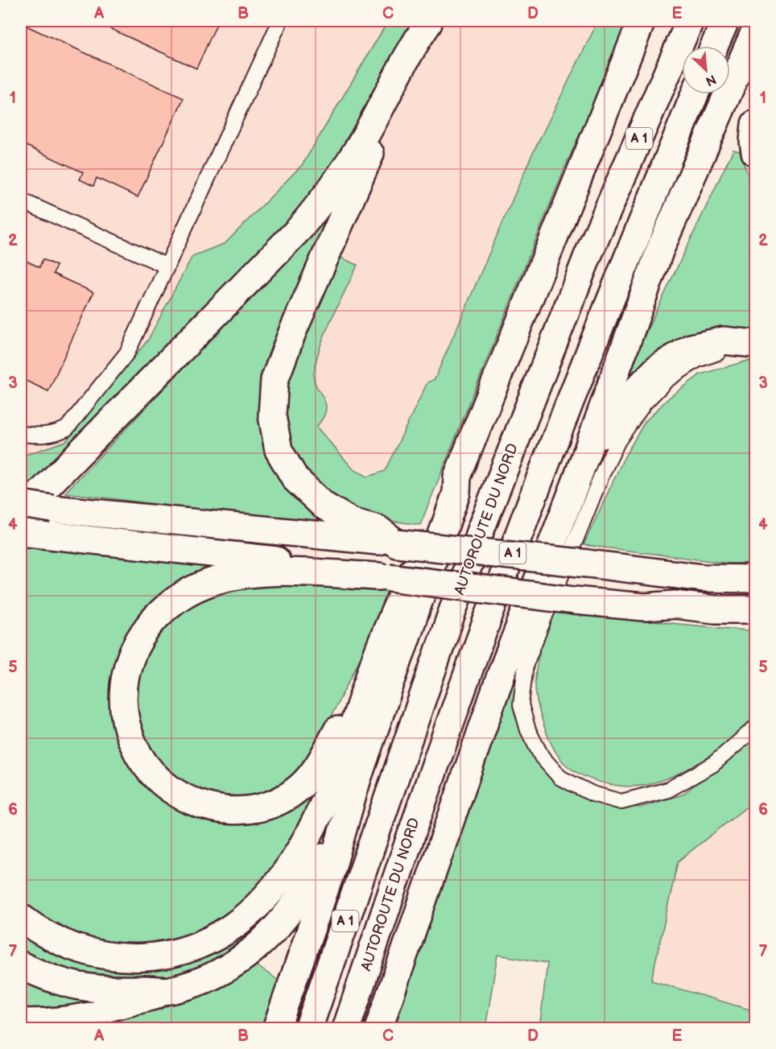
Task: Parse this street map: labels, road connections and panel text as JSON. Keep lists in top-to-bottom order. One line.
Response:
{"streets":{"highway":["A 1","AUTOROUTE DU NORD"]},"north":"bottom right","grid":{"columns":["A","B","C","D","E"],"rows":["1","2","3","4","5","6","7"]}}
